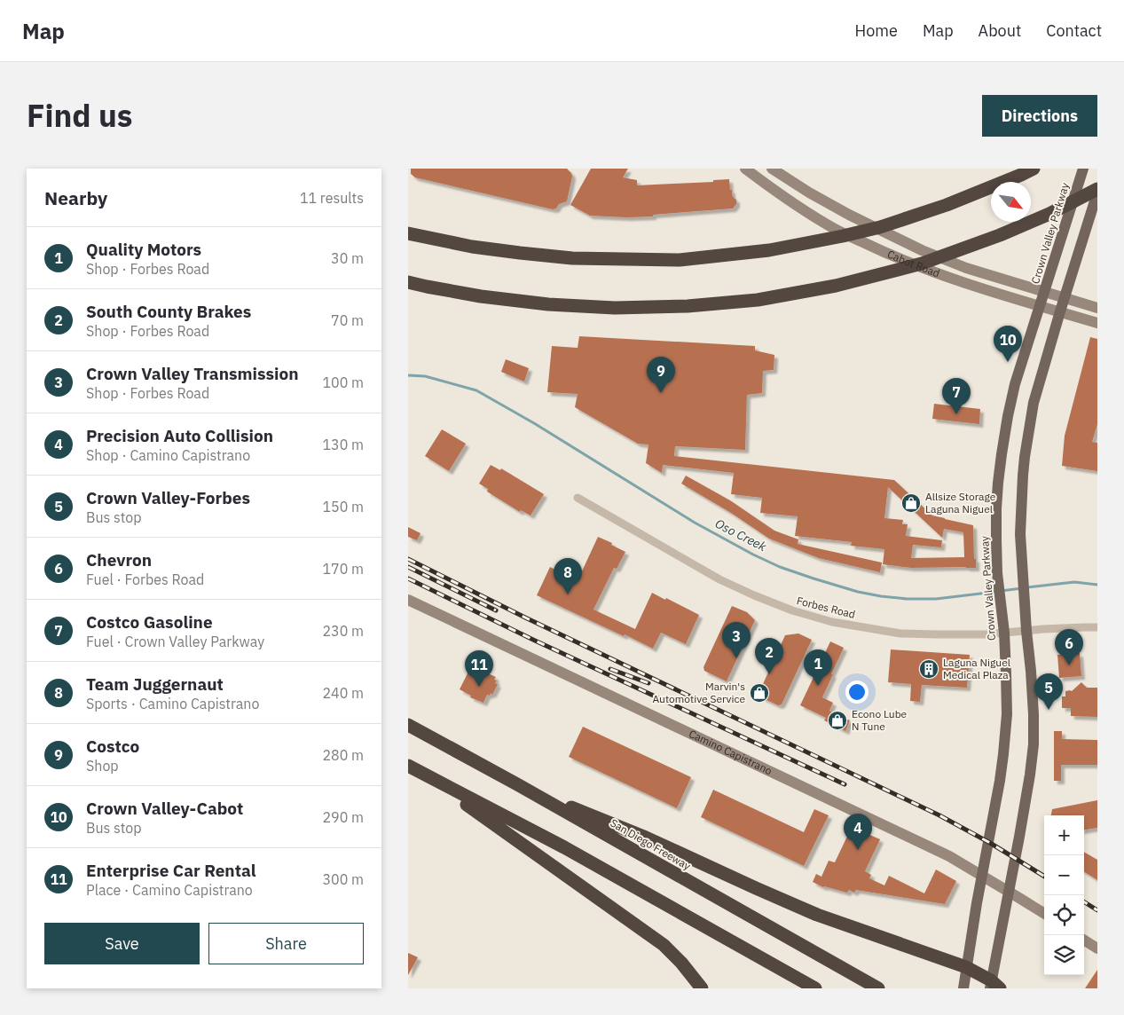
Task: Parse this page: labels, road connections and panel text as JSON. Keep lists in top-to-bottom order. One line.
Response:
{"streets":{"highway":["San Diego Freeway"],"main road":["Crown Valley Parkway","Cabot Road","Camino Capistrano"],"street":["Forbes Road"]},"crossings":[["Crown Valley Parkway","Cabot Road"],["Crown Valley Parkway","Forbes Road"]],"water":["Oso Creek"],"places":{"shop":["Allsize Storage Laguna Niguel","Marvin's Automotive Service","Econo Lube N Tune"],"building":["Laguna Niguel Medical Plaza"]},"north":"bottom right","page":{"header":"Map","nav":["Home","Map","About","Contact"],"title":"Find us","buttons":["Directions",["Save","Share"]],"heading":["Nearby","11 results"],"list":[{"mark":"1","name":"Quality Motors","note":"Shop · Forbes Road","value":"30 m"},{"mark":"2","name":"South County Brakes","note":"Shop · Forbes Road","value":"70 m"},{"mark":"3","name":"Crown Valley Transmission","note":"Shop · Forbes Road","value":"100 m"},{"mark":"4","name":"Precision Auto Collision","note":"Shop · Camino Capistrano","value":"130 m"},{"mark":"5","name":"Crown Valley-Forbes","note":"Bus stop","value":"150 m"},{"mark":"6","name":"Chevron","note":"Fuel · Forbes Road","value":"170 m"},{"mark":"7","name":"Costco Gasoline","note":"Fuel · Crown Valley Parkway","value":"230 m"},{"mark":"8","name":"Team Juggernaut","note":"Sports · Camino Capistrano","value":"240 m"},{"mark":"9","name":"Costco","note":"Shop","value":"280 m"},{"mark":"10","name":"Crown Valley-Cabot","note":"Bus stop","value":"290 m"},{"mark":"11","name":"Enterprise Car Rental","note":"Place · Camino Capistrano","value":"300 m"}],"pins":["10","9","7","8","3","6","2","1","11","5","4"],"map_buttons":["+","−"]}}
